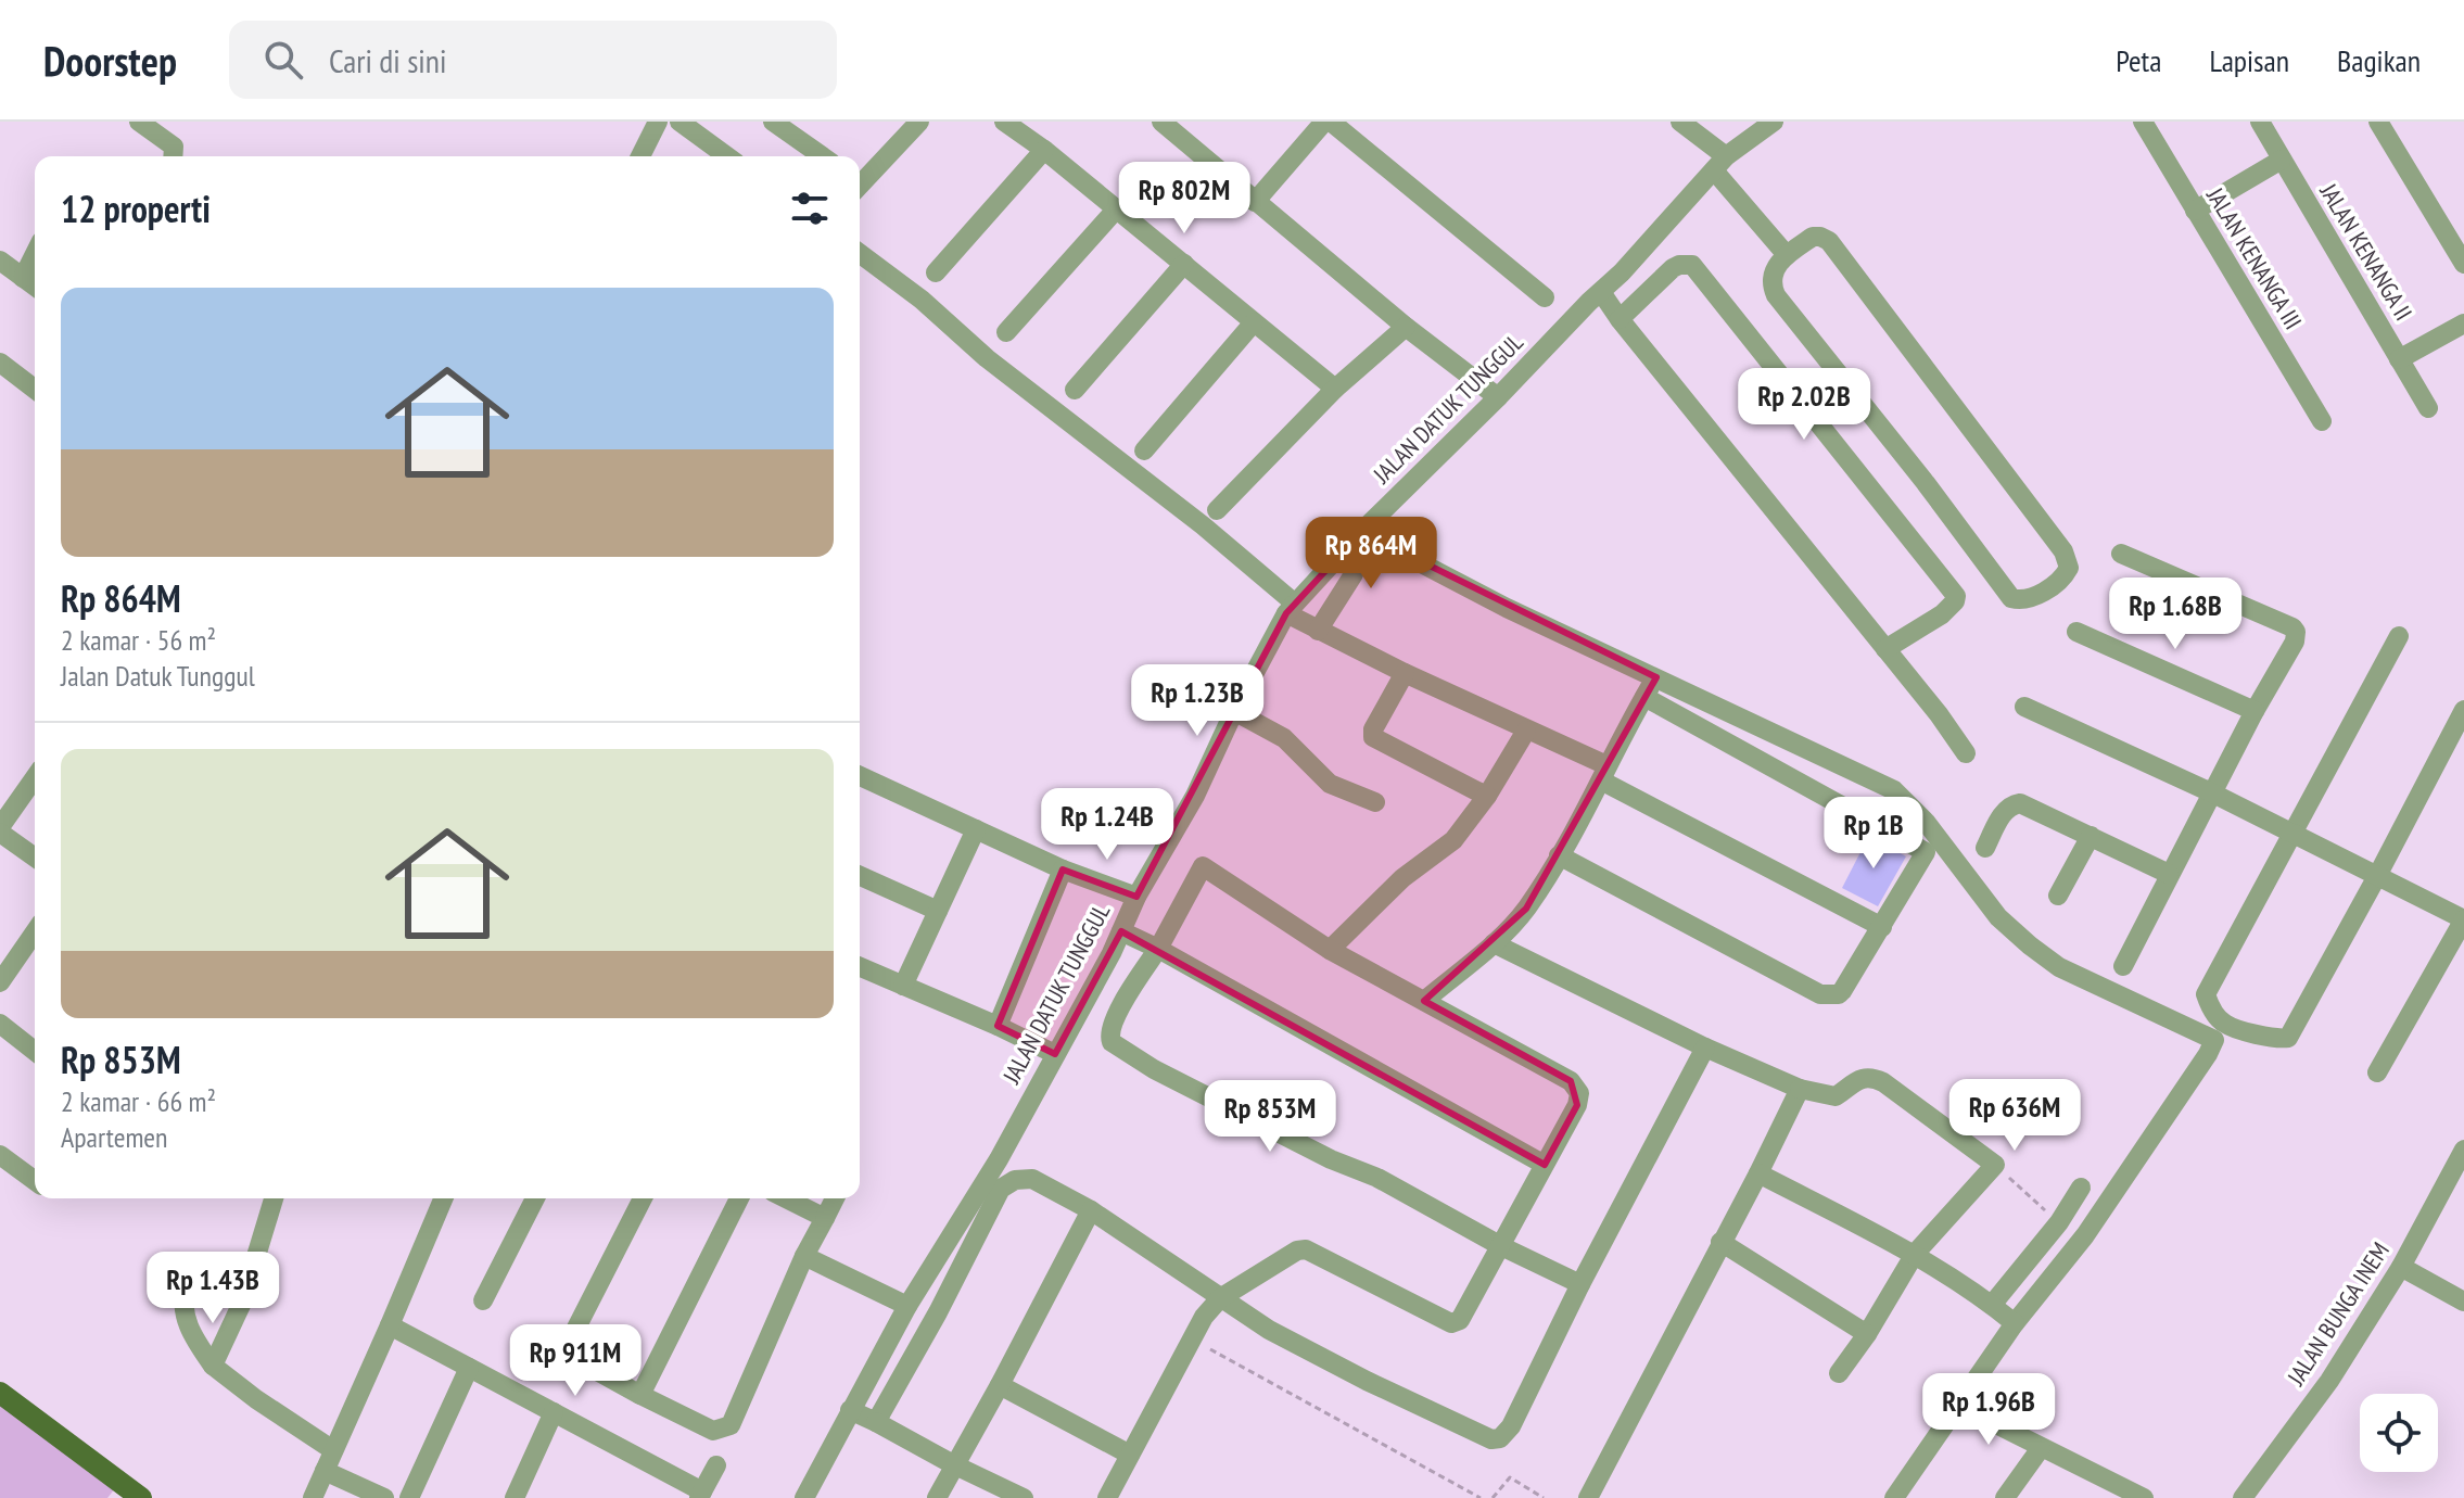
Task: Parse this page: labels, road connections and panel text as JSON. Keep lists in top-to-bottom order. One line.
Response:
{"streets":{"street":["JALAN KENANGA II","JALAN KENANGA III","JALAN DATUK TUNGGUL","JALAN BUNGA INEM"]},"page":{"header":"Doorstep","search":"Cari di sini","nav":["Peta","Lapisan","Bagikan"],"heading":"12 properti","price":["Rp 802M","Rp 2.02B","Rp 864M","Rp 1.68B","Rp 1.23B","Rp 1.24B","Rp 1B","Rp 636M","Rp 853M","Rp 1.43B","Rp 911M","Rp 1.96B"],"list":[{"name":"Rp 864M","note":"2 kamar · 56 m² · Jalan Datuk Tunggul"},{"name":"Rp 853M","note":"2 kamar · 66 m² · Apartemen"}]}}
